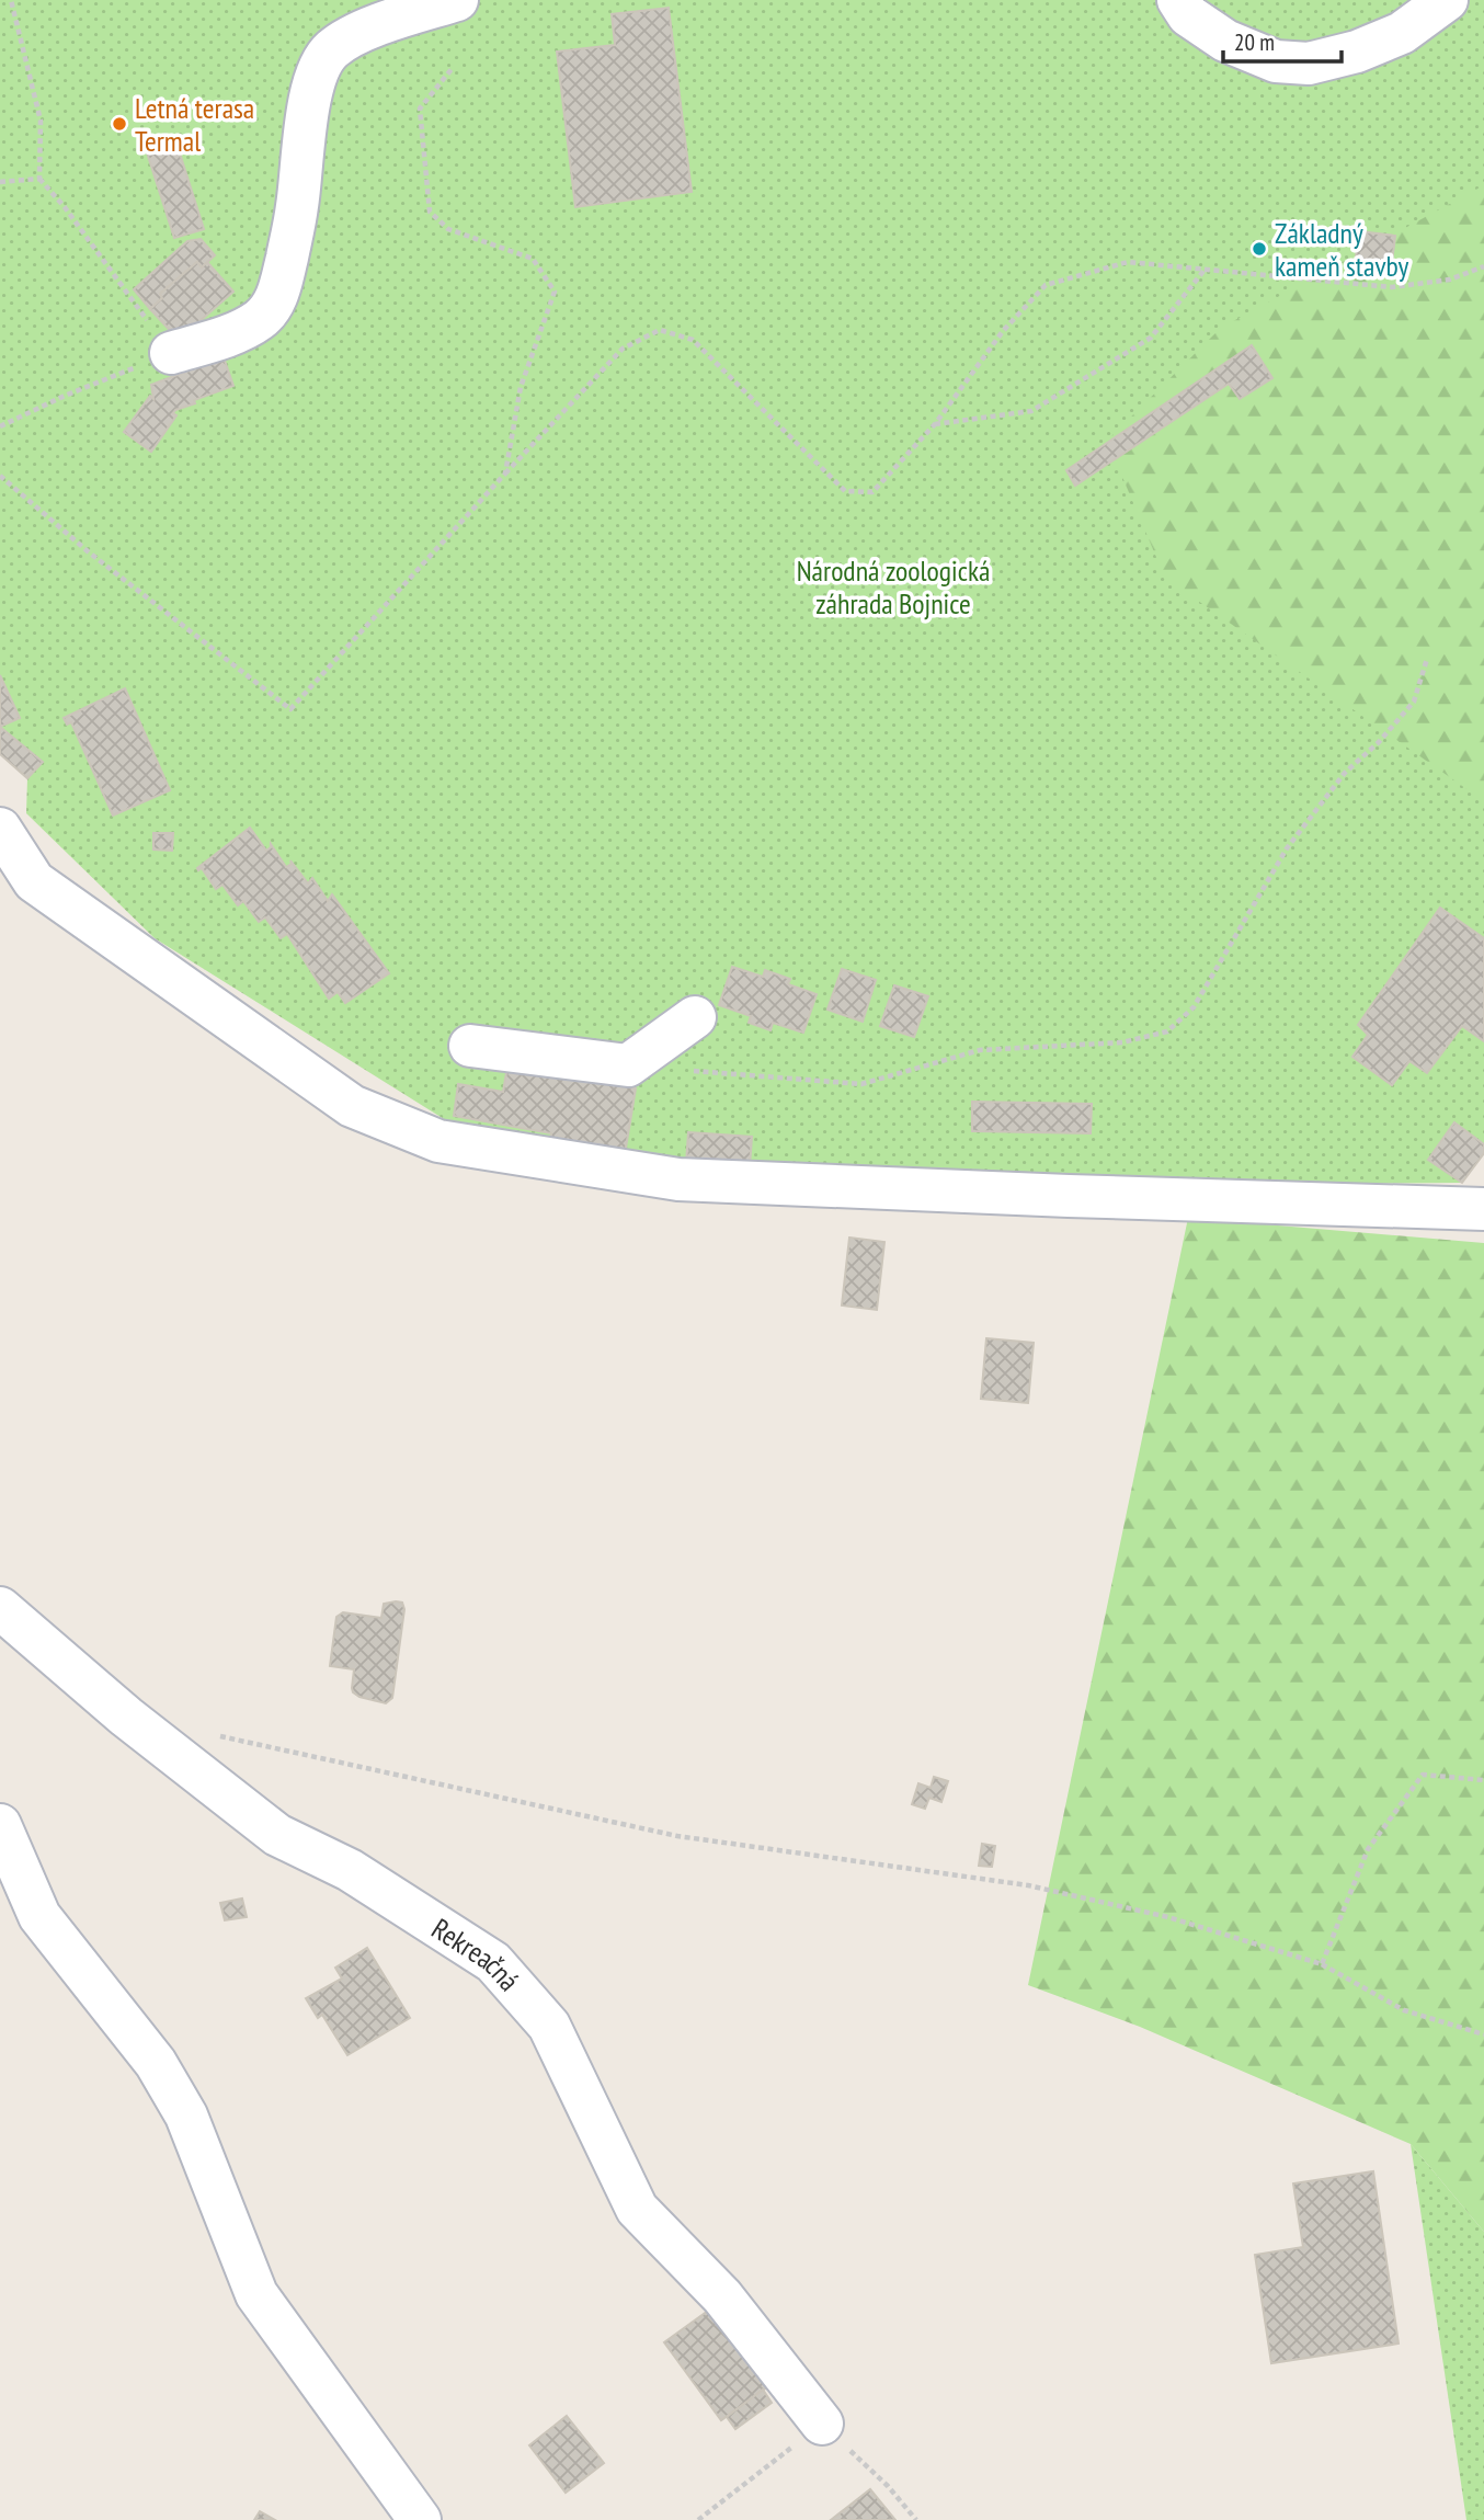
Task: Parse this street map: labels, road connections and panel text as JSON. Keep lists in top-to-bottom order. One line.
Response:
{"streets":{"street":["Rekreačná"]},"parks":["Národná zoologická záhrada Bojnice"],"places":["Letná terasa Termal","Základný kameň stavby"],"scale_bar":"20 m"}
